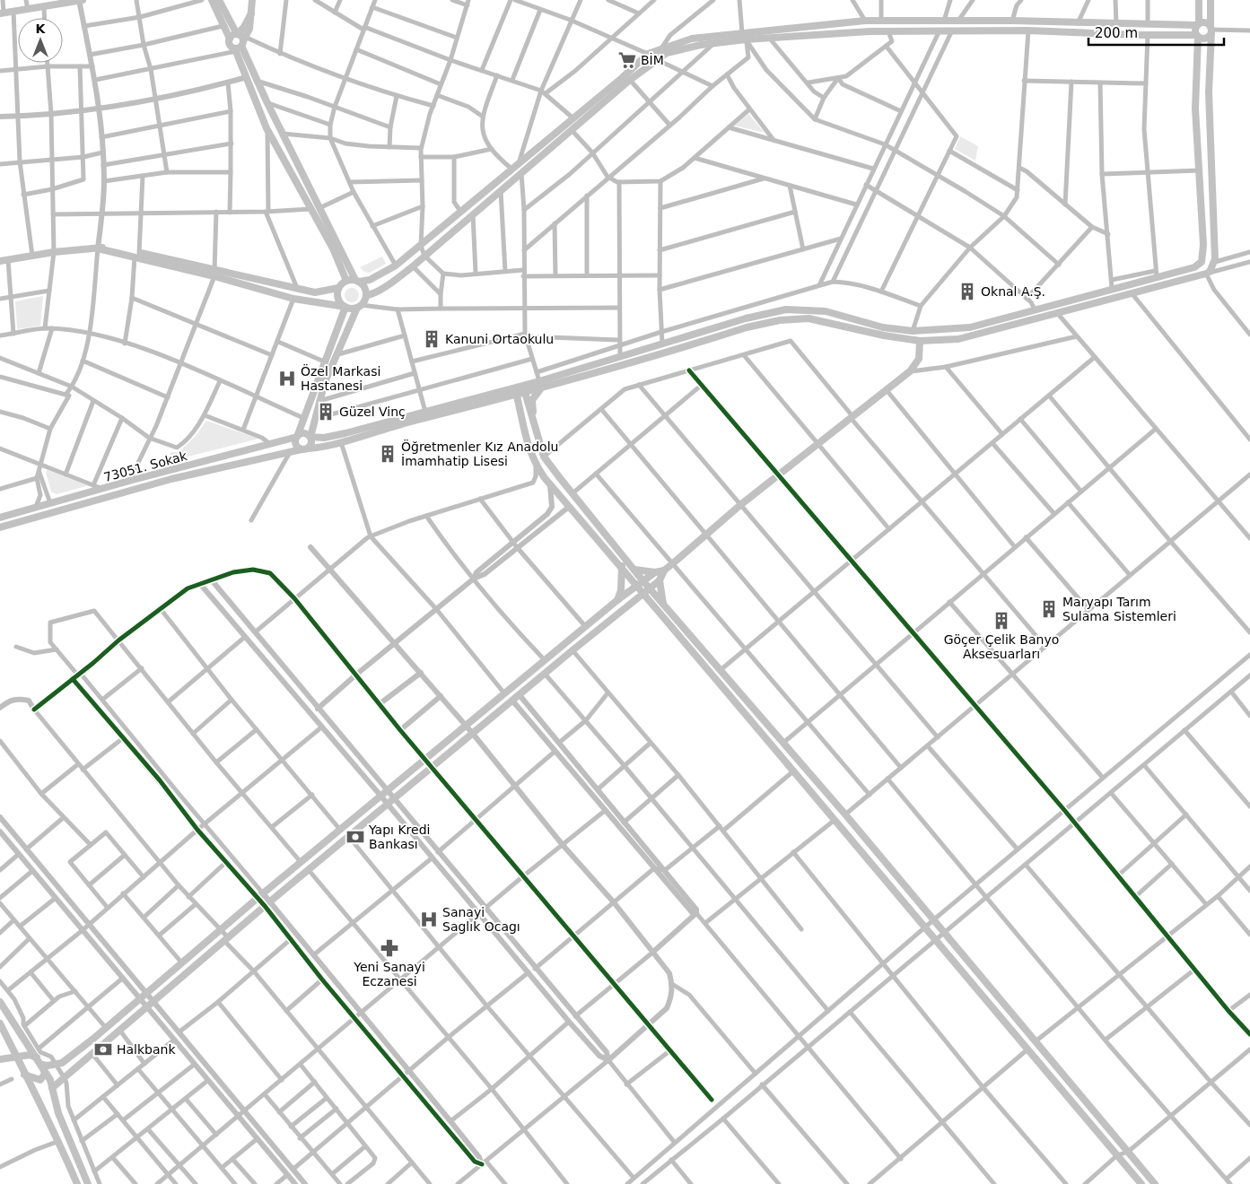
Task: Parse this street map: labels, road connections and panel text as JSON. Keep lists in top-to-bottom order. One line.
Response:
{"streets":{"main road":["73051. Sokak"]},"places":{"supermarket":["BİM"],"building":["Oknal A.Ş.","Kanuni Ortaokulu","Güzel Vinç","Öğretmenler Kız Anadolu İmamhatip Lisesi","Maryapı Tarım Sulama Sistemleri","Göçer Çelik Banyo Aksesuarları"],"hospital":["Özel Markasi Hastanesi","Sanayi Saglık Ocagı"],"bank":["Yapı Kredi Bankası","Halkbank"],"pharmacy":["Yeni Sanayi Eczanesi"]},"scale_bar":"200 m","north":"top"}
